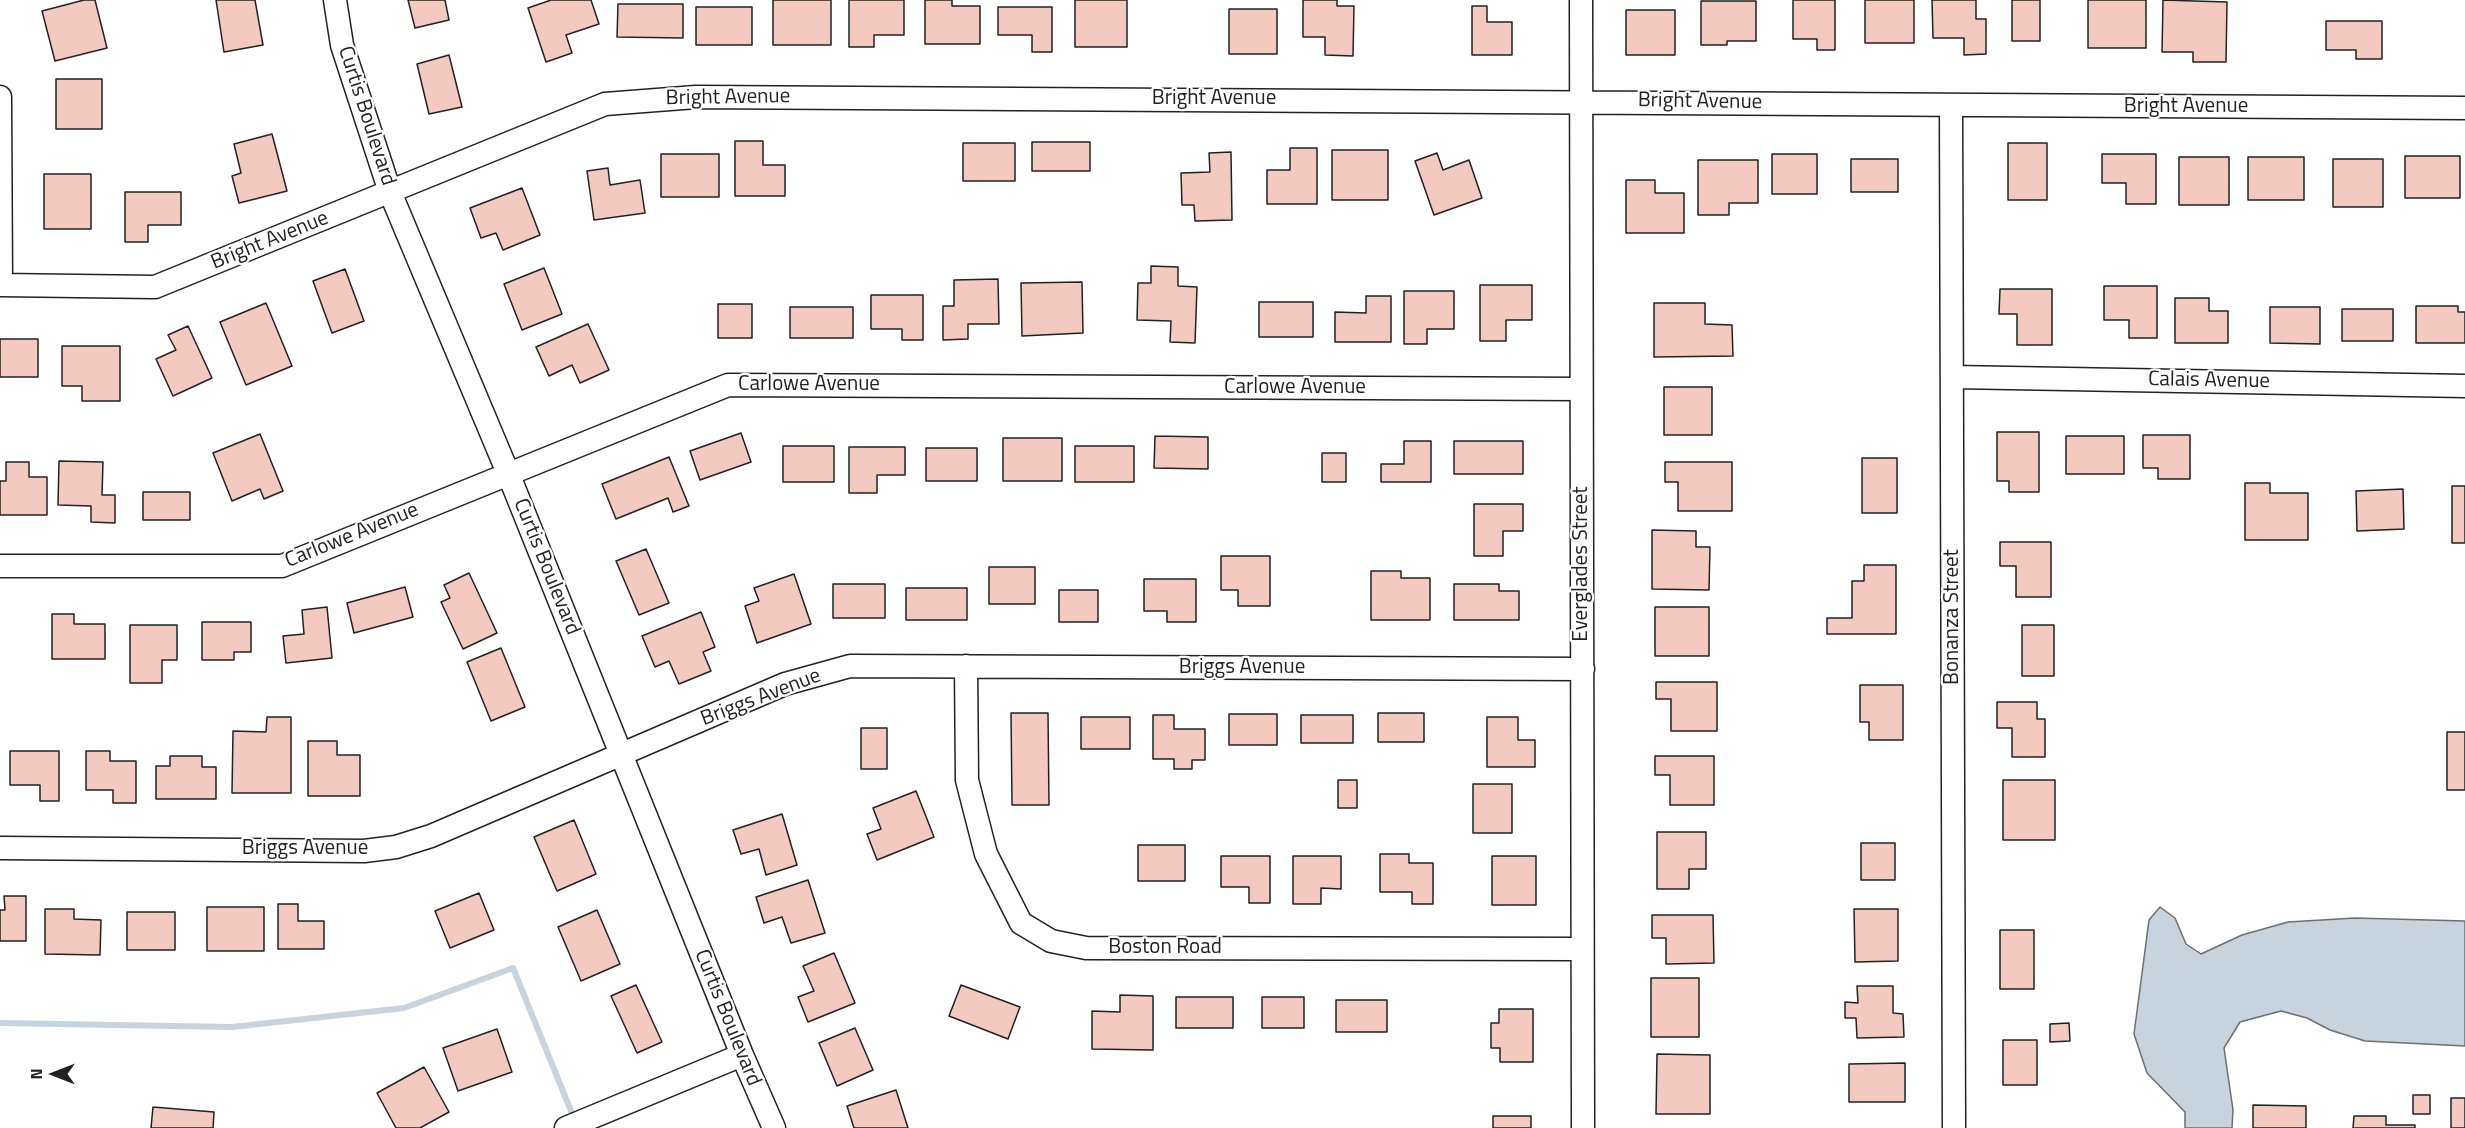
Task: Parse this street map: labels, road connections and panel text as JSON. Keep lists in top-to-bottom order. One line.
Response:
{"streets":{"street":["Bright Avenue","Curtis Boulevard","Calais Avenue","Carlowe Avenue","Everglades Street","Bonanza Street","Briggs Avenue","Boston Road"]},"crossings":[["Bright Avenue","Curtis Boulevard"],["Bright Avenue","Everglades Street"],["Bright Avenue","Bonanza Street"],["Curtis Boulevard","Carlowe Avenue"],["Curtis Boulevard","Briggs Avenue"],["Calais Avenue","Bonanza Street"],["Carlowe Avenue","Everglades Street"],["Everglades Street","Briggs Avenue"],["Everglades Street","Boston Road"],["Briggs Avenue","Boston Road"]],"north":"left"}
